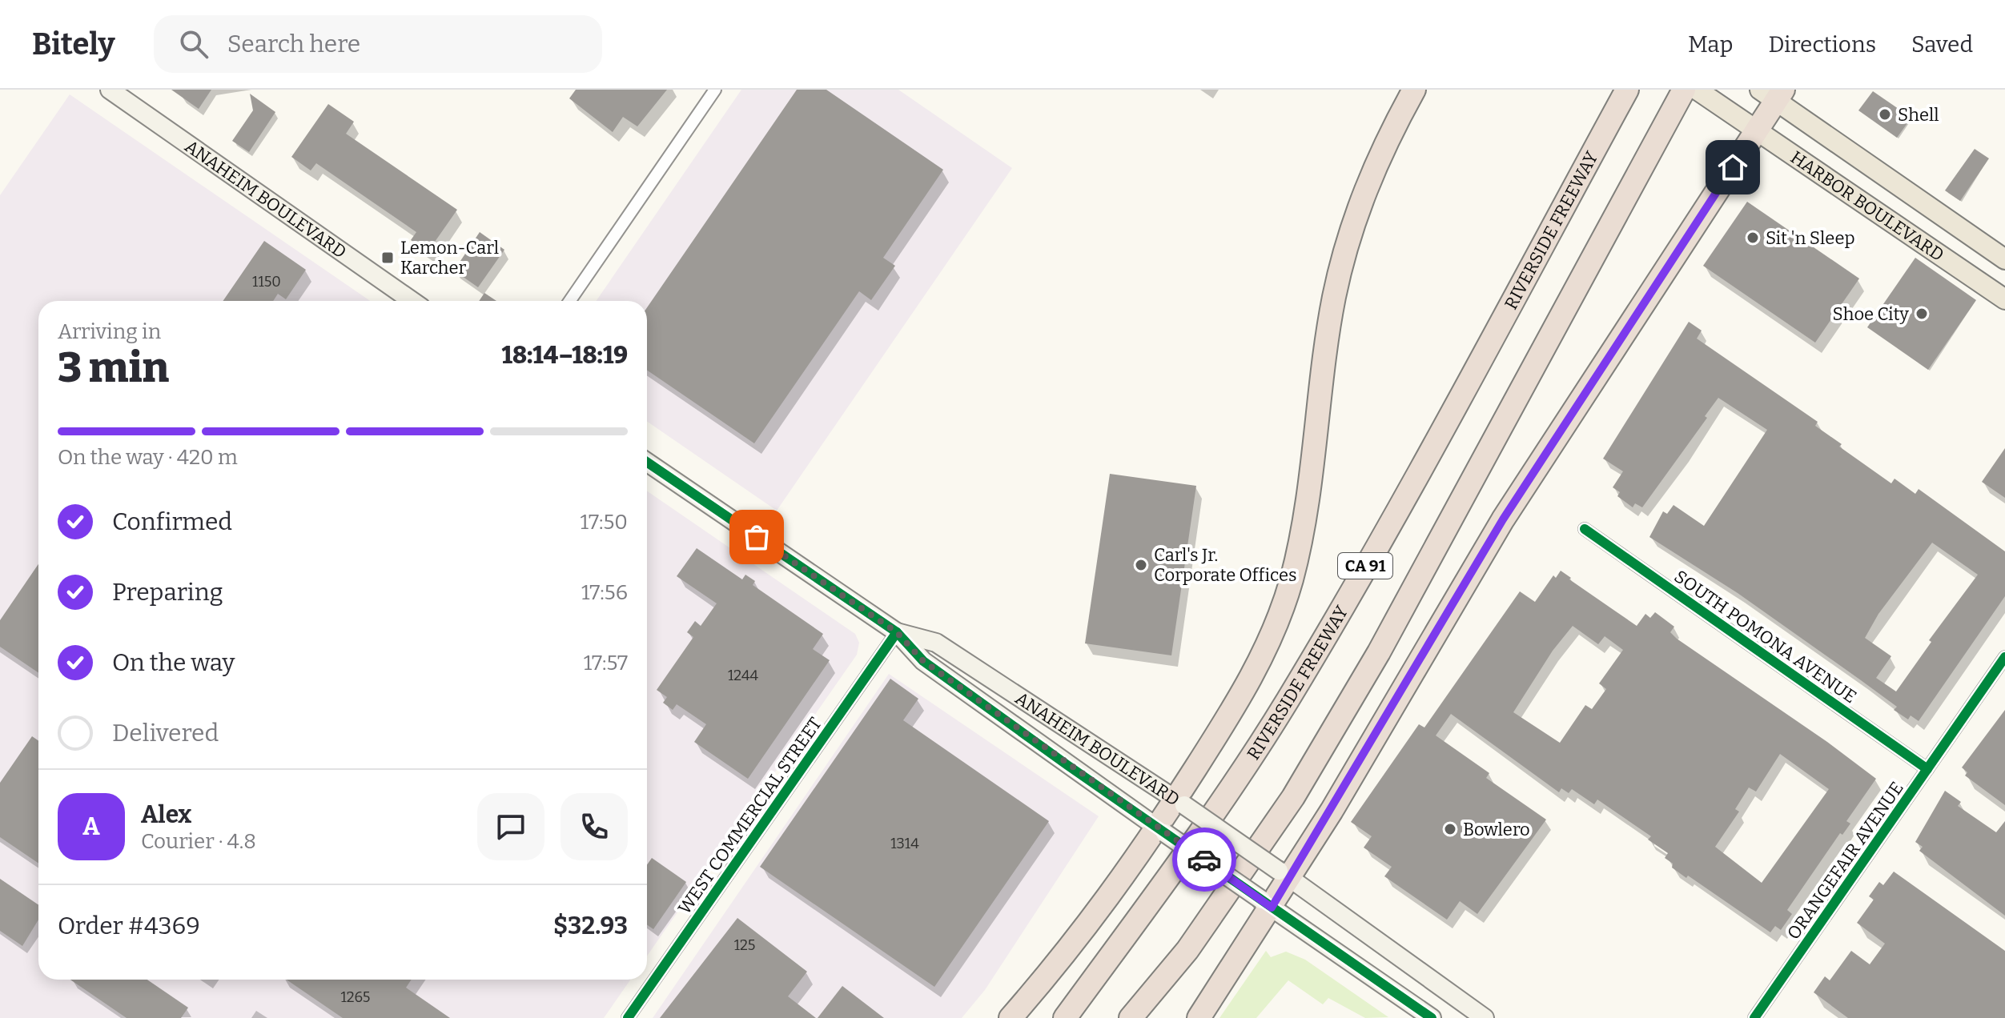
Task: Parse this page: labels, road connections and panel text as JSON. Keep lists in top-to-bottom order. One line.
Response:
{"streets":{"highway":["RIVERSIDE FREEWAY","CA 91"],"main road":["HARBOR BOULEVARD"],"street":["ANAHEIM BOULEVARD","SOUTH POMONA AVENUE","WEST COMMERCIAL STREET","ORANGEFAIR AVENUE"]},"crossings":[["ANAHEIM BOULEVARD","WEST COMMERCIAL STREET"],["SOUTH POMONA AVENUE","ORANGEFAIR AVENUE"]],"places":{"other":["Shell","Sit 'n Sleep","Shoe City","Carl's Jr. Corporate Offices","Bowlero"],"transit":["Lemon-Carl Karcher"]},"house_numbers":["1150","1244","1314","125","1265"],"page":{"header":"Bitely","search":"Search here","nav":["Map","Directions","Saved"],"heading":["3 min","Arriving in","18:14–18:19"],"panel":["Alex","Courier · 4.8","Order #4369","$32.93"],"bar":"On the way · 420 m","list":[["Confirmed","17:50"],["Preparing","17:56"],["On the way","17:57"],"Delivered"],"round":"A"}}
